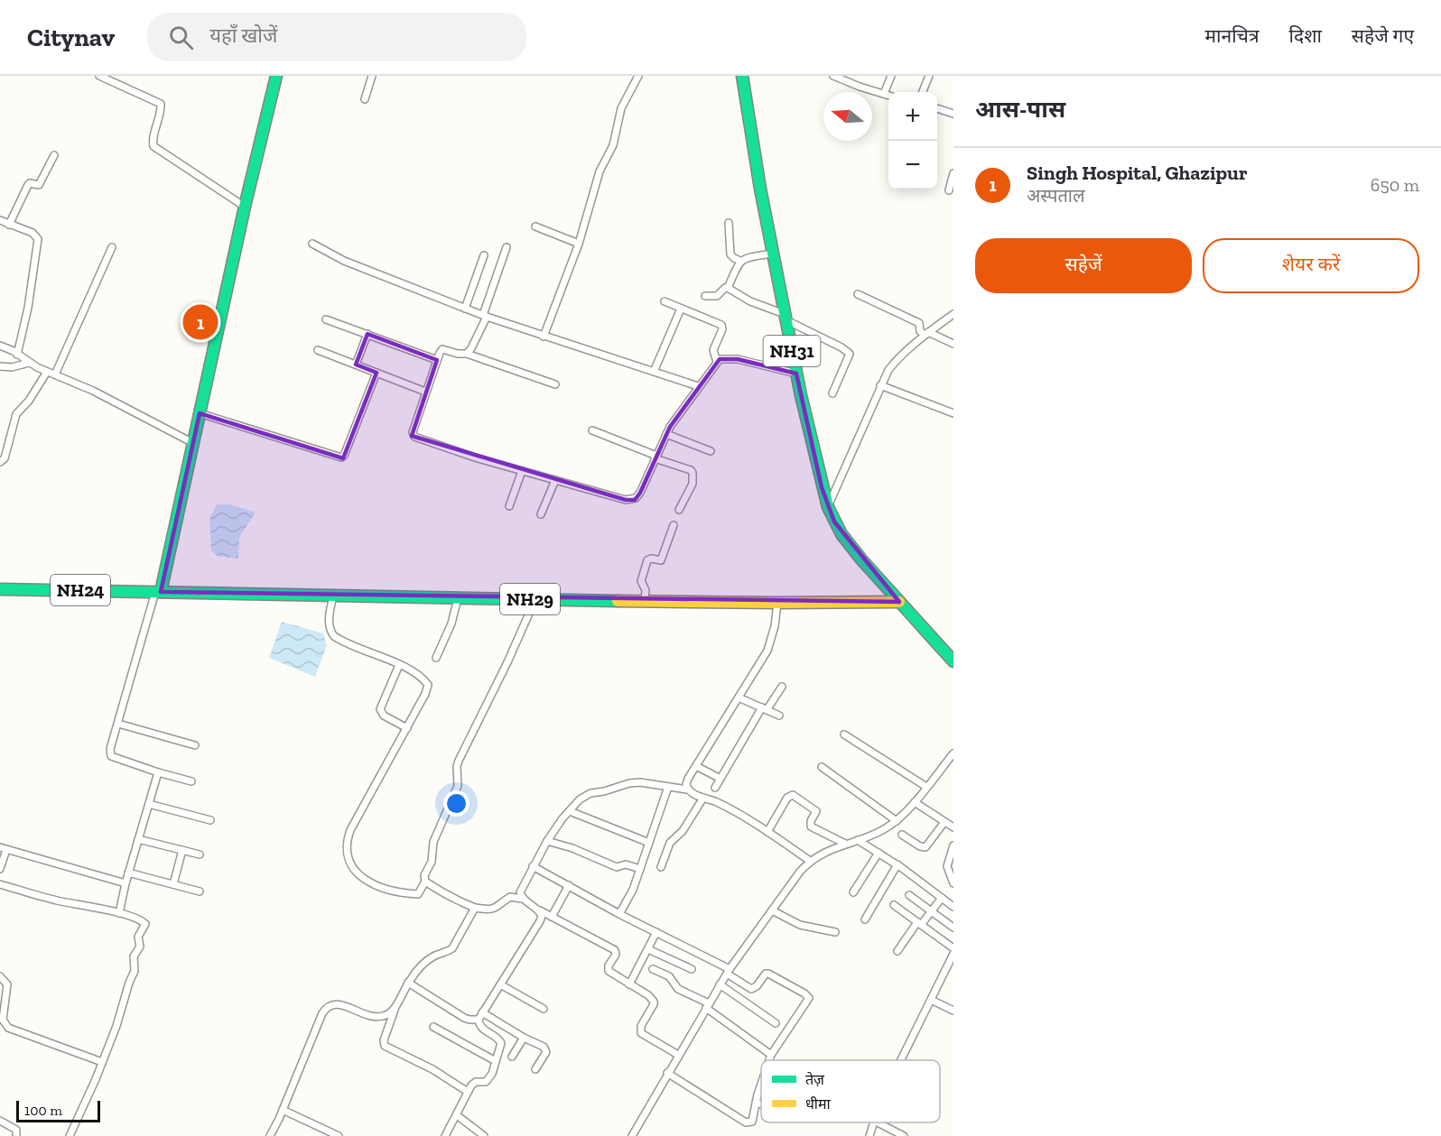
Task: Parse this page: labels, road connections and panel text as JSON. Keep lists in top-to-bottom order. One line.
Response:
{"streets":{"highway":["NH31","NH24","NH29"]},"crossings":[["NH31","NH29"],["NH24","NH29"]],"legend":["तेज़","धीमा"],"scale_bar":"100 m","north":"left","page":{"header":"Citynav","search":"यहाँ खोजें","nav":["मानचित्र","दिशा","सहेजे गए"],"heading":"आस-पास","map_buttons":["+","−"],"list":[{"mark":"1","name":"Singh Hospital, Ghazipur","note":"अस्पताल","value":"650 m"}],"buttons":["सहेजें","शेयर करें"],"pins":"1","scale":"100 m"}}
